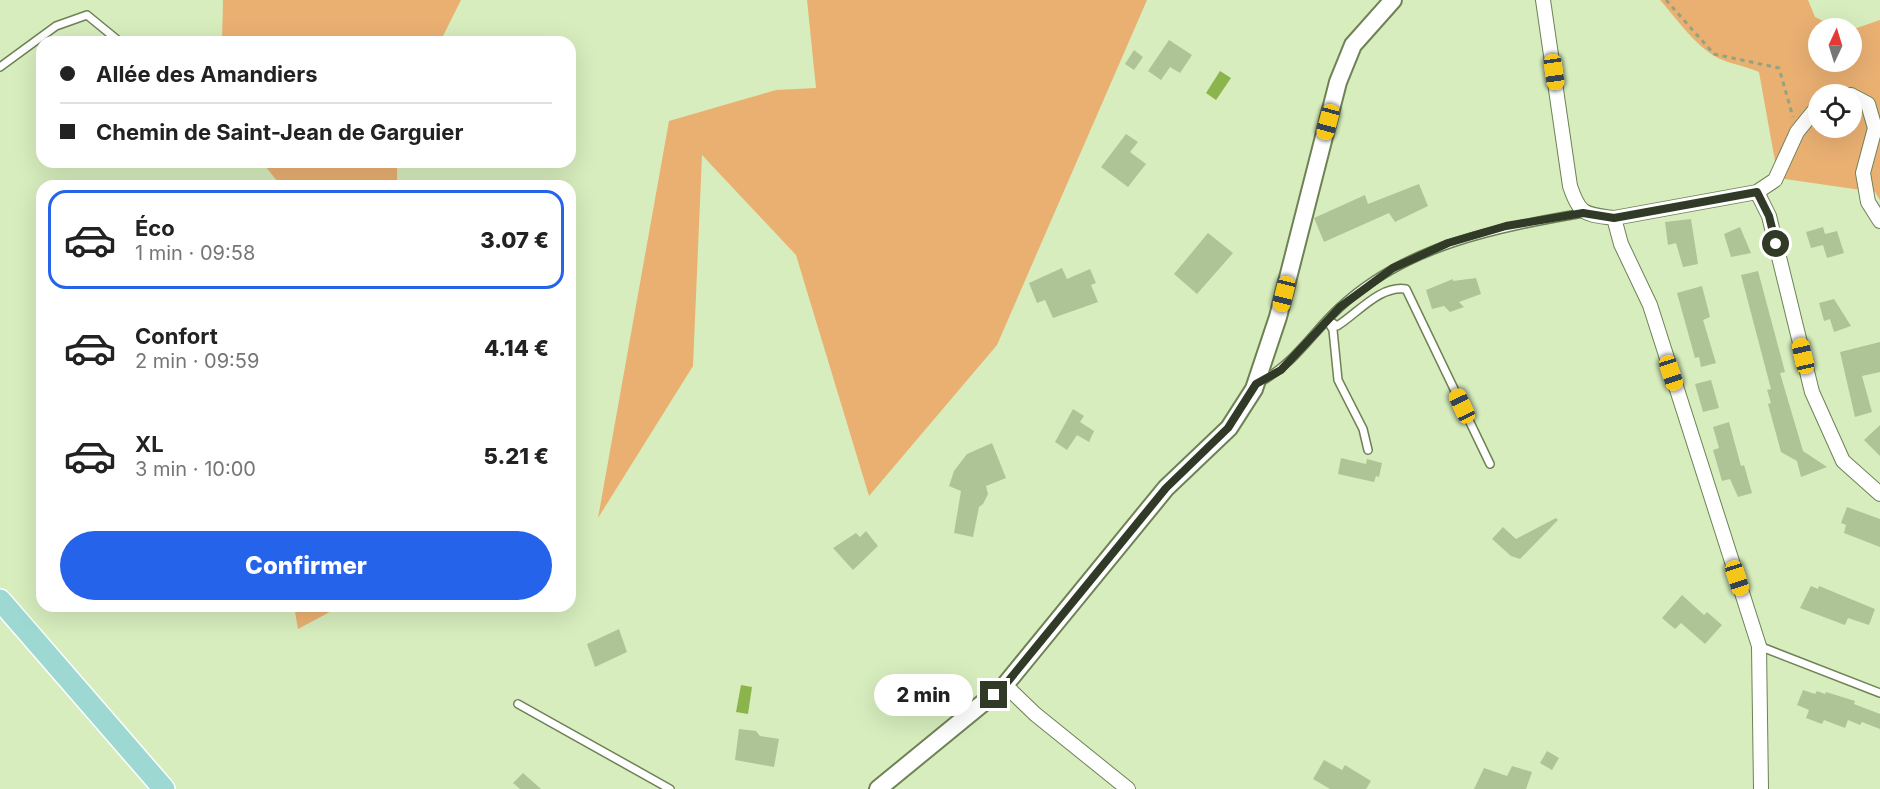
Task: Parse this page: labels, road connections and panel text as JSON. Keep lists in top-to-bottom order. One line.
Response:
{"north":"top","page":{"banner":["Allée des Amandiers","Chemin de Saint-Jean de Garguier"],"list":[{"name":"Éco","note":"1 min · 09:58","value":"3.07 €"},{"name":"Confort","note":"2 min · 09:59","value":"4.14 €"},{"name":"XL","note":"3 min · 10:00","value":"5.21 €"}],"buttons":"Confirmer","bubble":"2 min"}}
